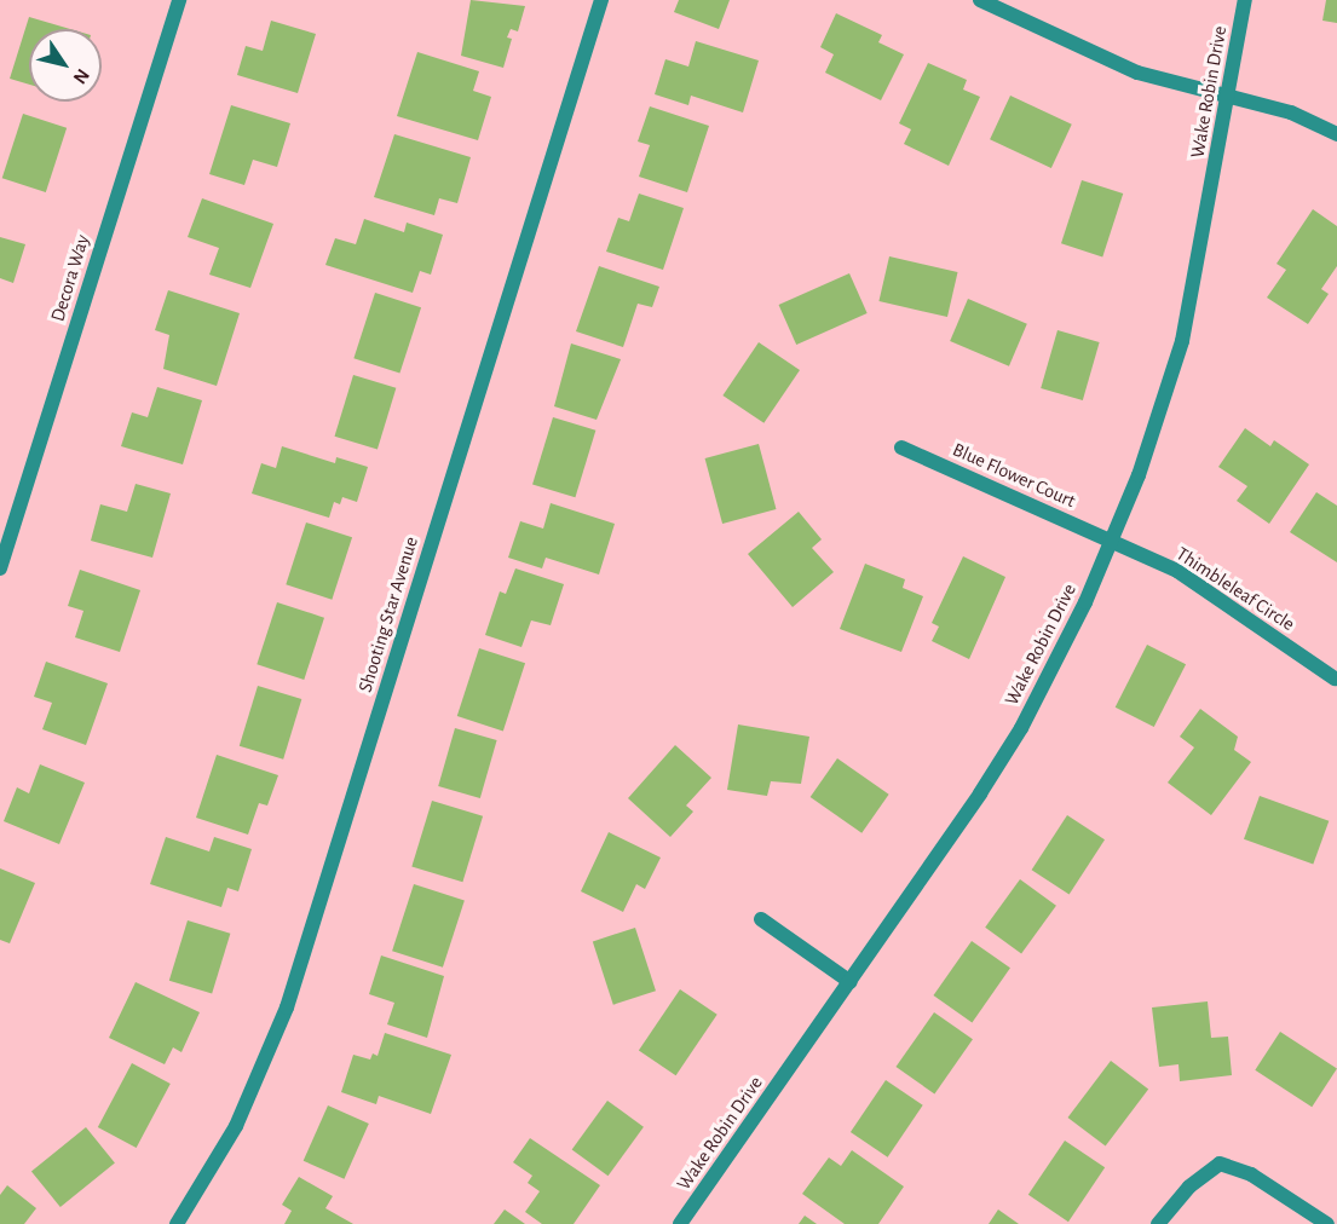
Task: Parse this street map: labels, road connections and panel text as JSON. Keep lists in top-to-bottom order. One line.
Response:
{"streets":{"street":["Wake Robin Drive","Decora Way","Blue Flower Court","Thimbleleaf Circle","Shooting Star Avenue"]},"crossings":[["Wake Robin Drive","Blue Flower Court"],["Wake Robin Drive","Thimbleleaf Circle"],["Blue Flower Court","Thimbleleaf Circle"]],"north":"bottom right"}
